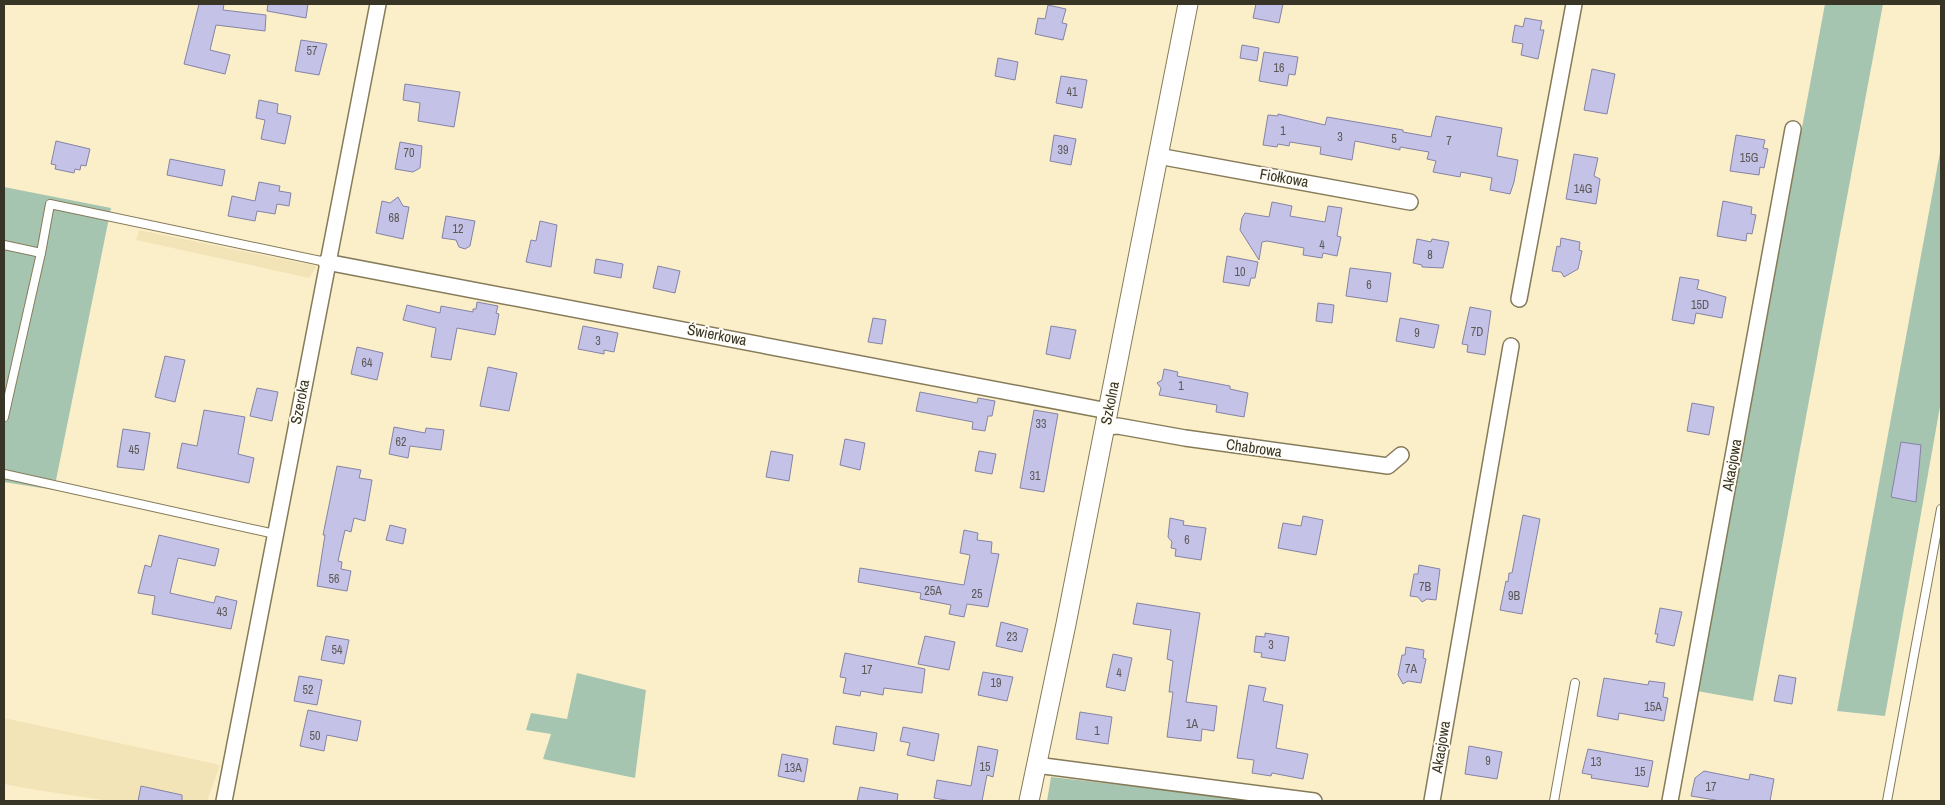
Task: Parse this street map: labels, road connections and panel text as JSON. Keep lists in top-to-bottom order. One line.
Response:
{"streets":{"street":["Fiołkowa","Świerkowa","Szeroka","Szkolna","Chabrowa","Akacjowa"]},"crossings":[["Fiołkowa","Szkolna"],["Świerkowa","Szeroka"],["Świerkowa","Szkolna"],["Świerkowa","Chabrowa"],["Szkolna","Chabrowa"]],"house_numbers":["57","16","41","1","3","5","7","39","70","15G","14G","68","12","4","8","10","6","15D","7D","9","3","64","1","33","62","45","31","6","56","7B","25A","25","9B","43","23","3","54","7A","17","4","19","52","15A","1A","1","50","9","13","15","13A","15","17"]}
